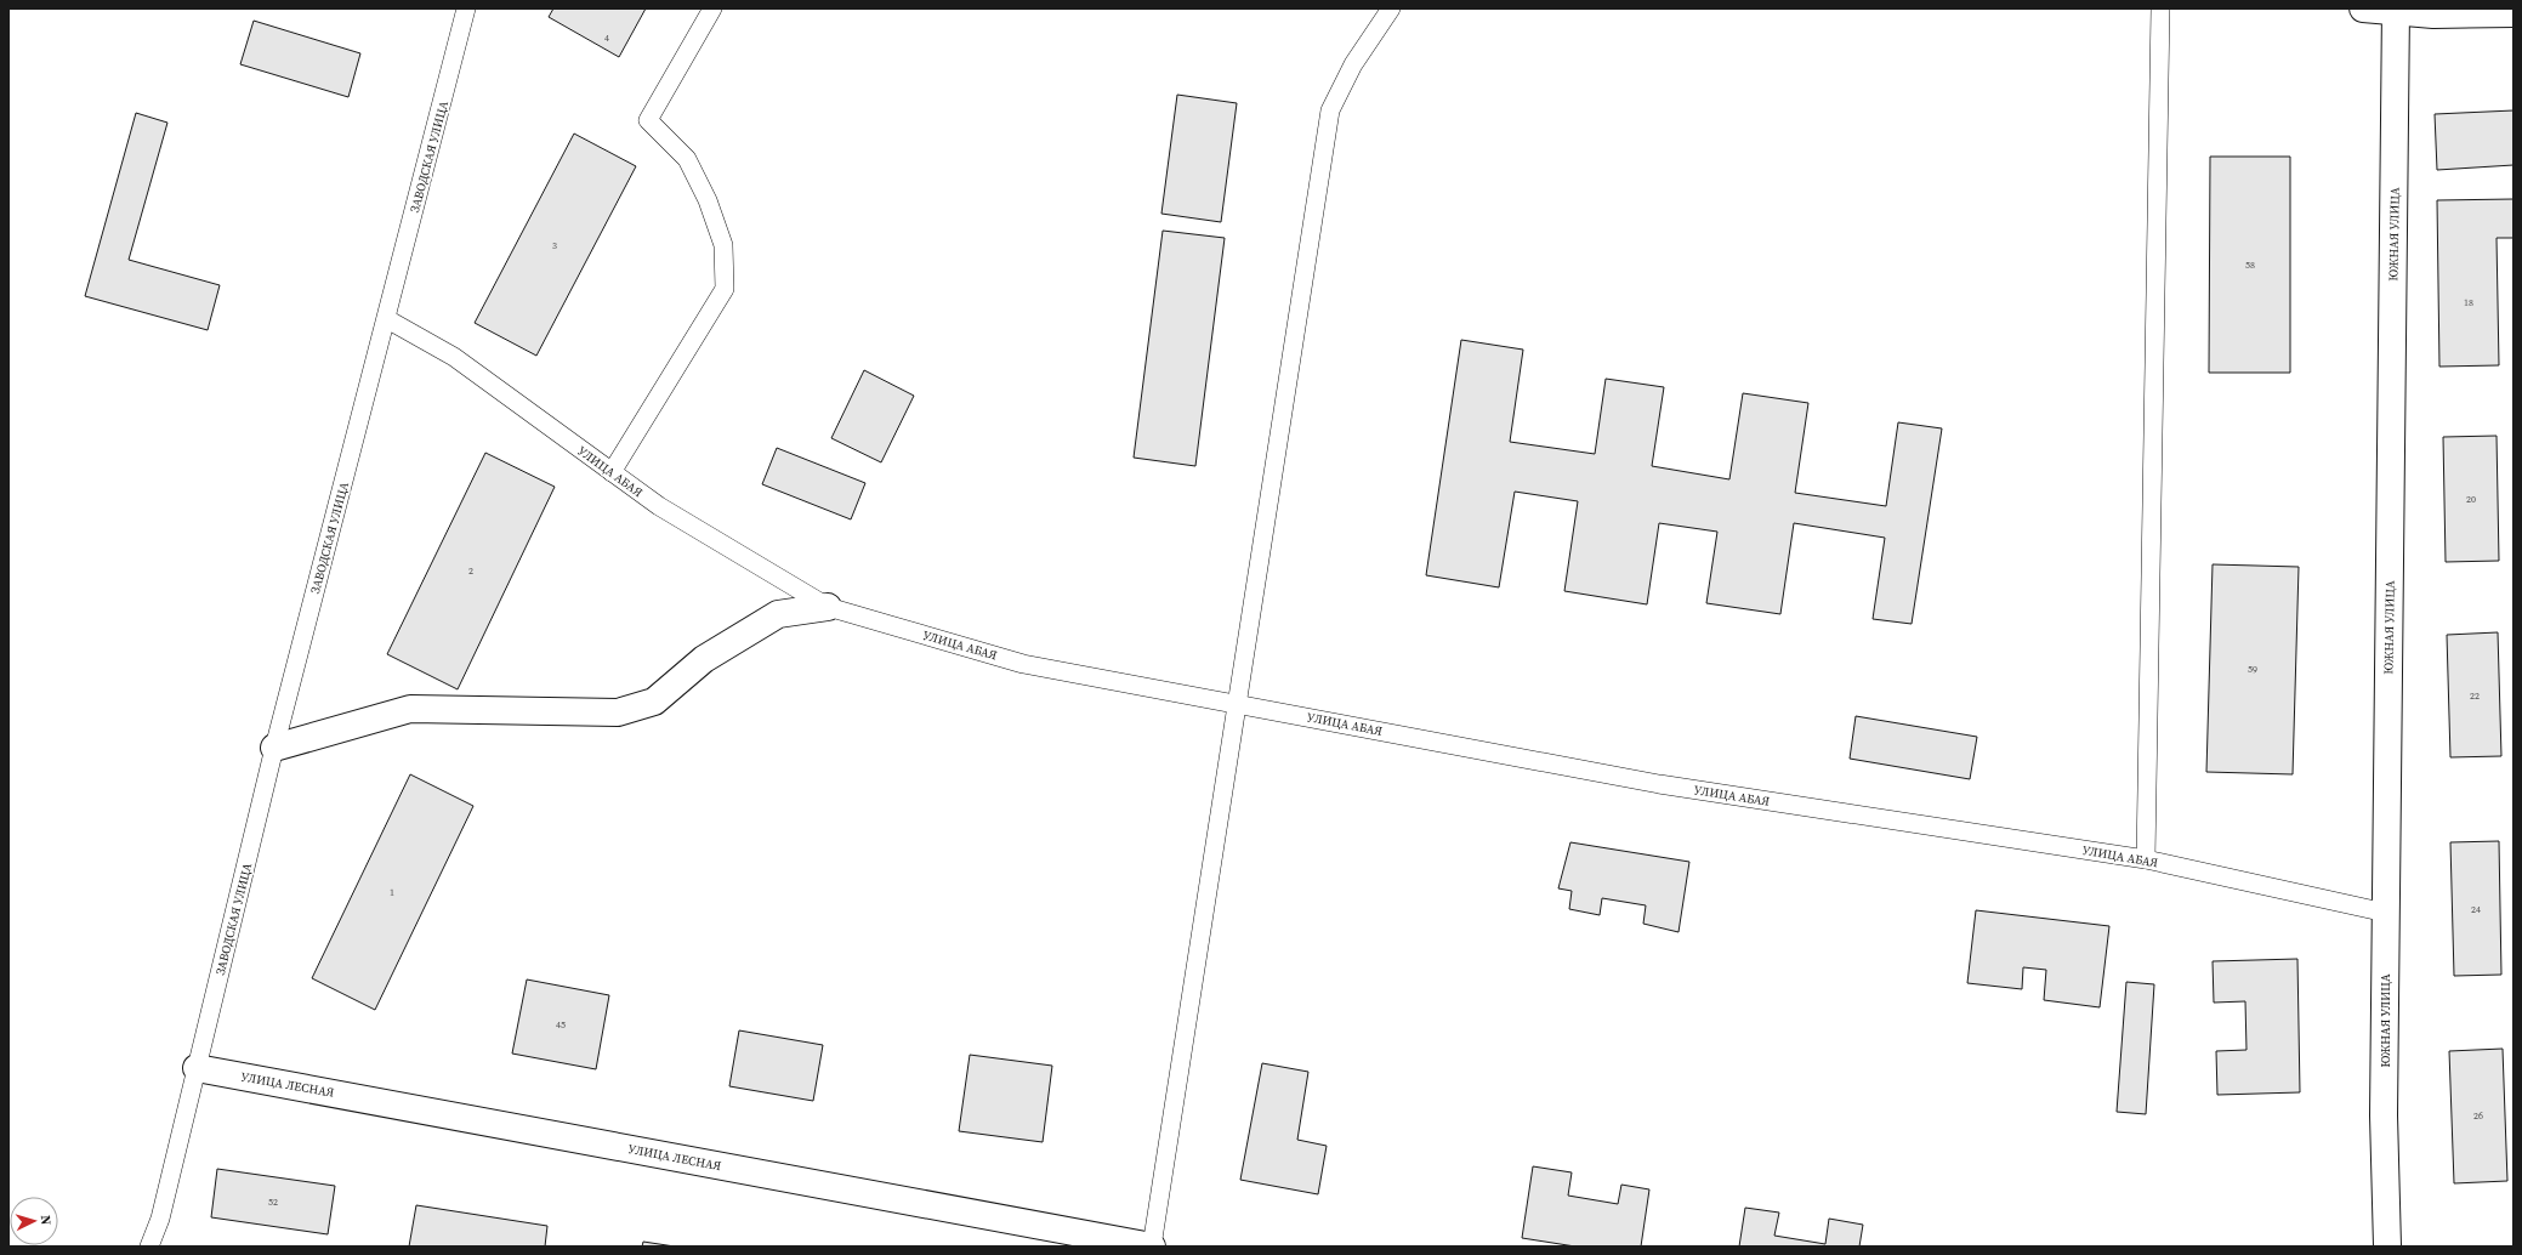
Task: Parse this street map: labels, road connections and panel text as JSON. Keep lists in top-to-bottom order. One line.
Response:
{"streets":{"street":["ЮЖНАЯ УЛИЦА","УЛИЦА ЛЕСНАЯ"],"lane":["ЗАВОДСКАЯ УЛИЦА","УЛИЦА АБАЯ"]},"crossings":[["ЗАВОДСКАЯ УЛИЦА","УЛИЦА АБАЯ"],["ЗАВОДСКАЯ УЛИЦА","УЛИЦА ЛЕСНАЯ"],["ЮЖНАЯ УЛИЦА","УЛИЦА АБАЯ"]],"house_numbers":["4","3","58","18","20","2","59","22","1","24","45","26","52"],"north":"right"}
